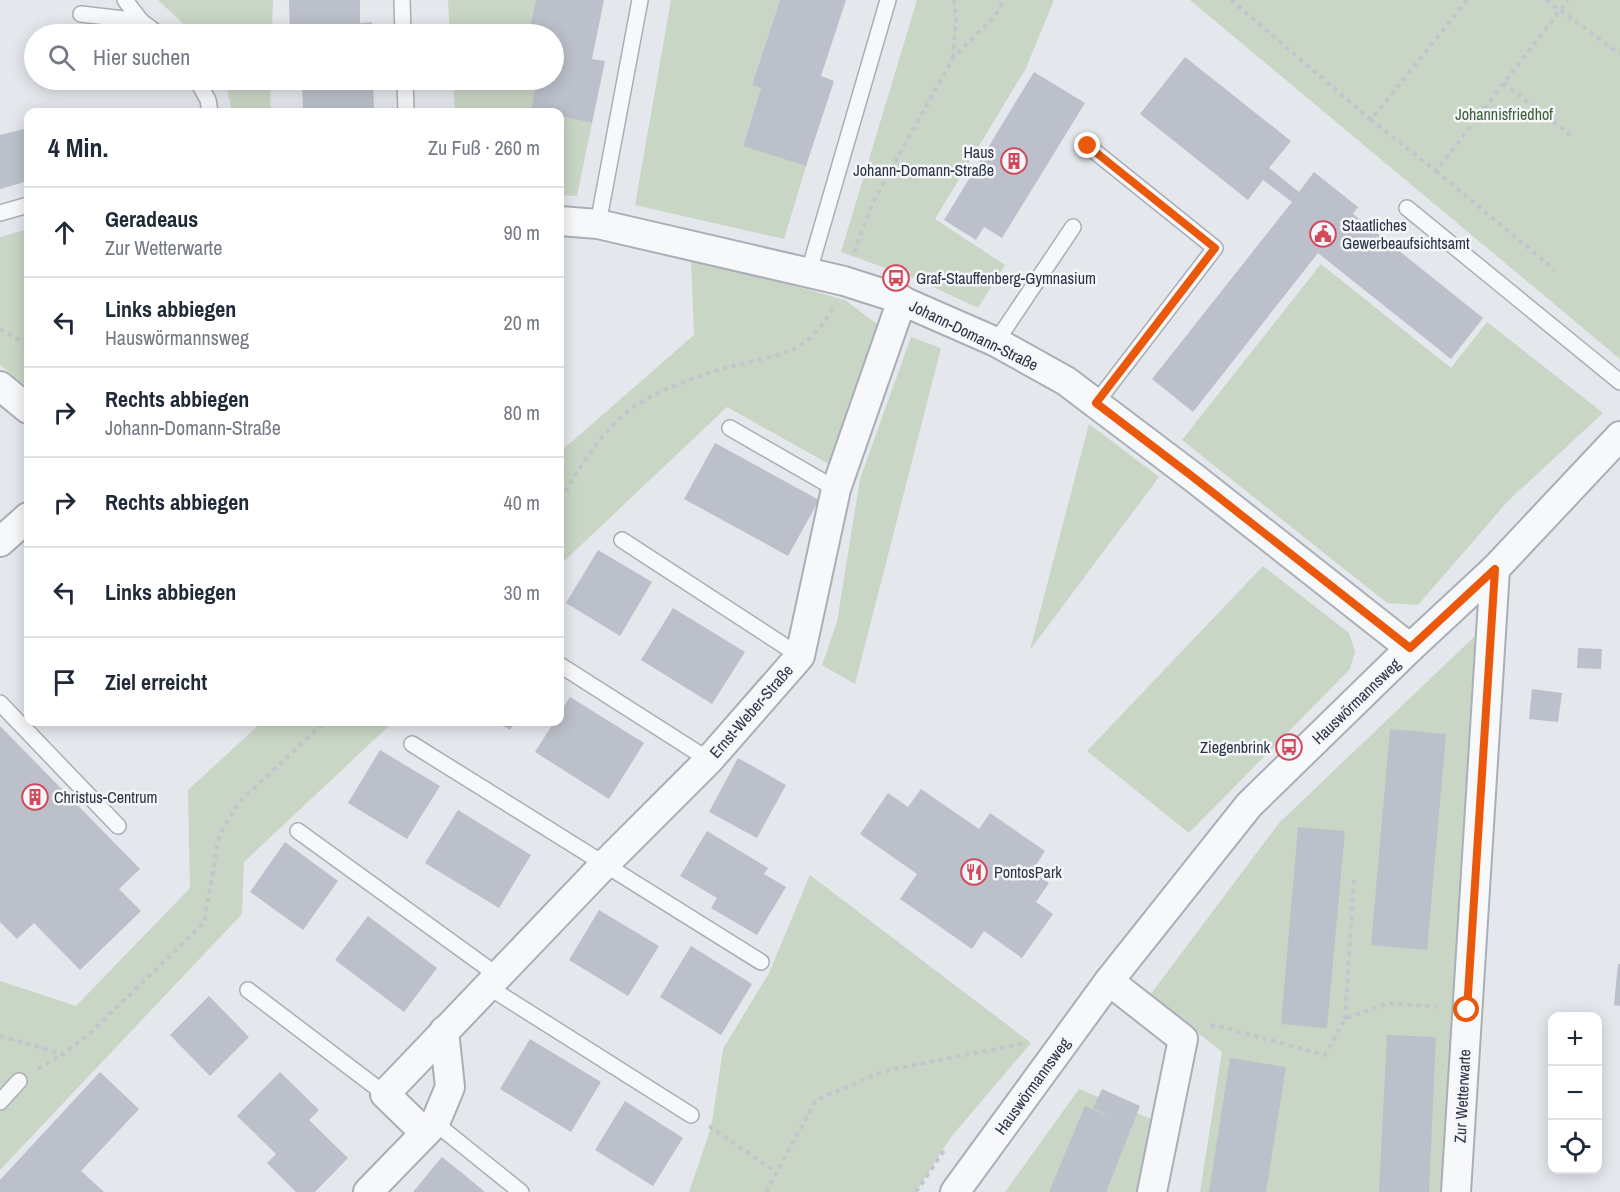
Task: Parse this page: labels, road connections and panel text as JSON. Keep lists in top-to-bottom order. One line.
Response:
{"streets":{"street":["Johann-Domann-Straße","Hauswörmannsweg","Ernst-Weber-Straße","Zur Wetterwarte"]},"crossings":[["Johann-Domann-Straße","Hauswörmannsweg"],["Johann-Domann-Straße","Ernst-Weber-Straße"],["Hauswörmannsweg","Zur Wetterwarte"]],"parks":["Johannisfriedhof"],"places":{"building":["Haus Johann-Domann-Straße","Christus-Centrum"],"public building":["Staatliches Gewerbeaufsichtsamt"],"bus stop":["Graf-Stauffenberg-Gymnasium","Ziegenbrink"],"restaurant":["PontosPark"]},"page":{"search":"Hier suchen","heading":["4 Min.","Zu Fuß · 260 m"],"list":[["Geradeaus","Zur Wetterwarte","90 m"],["Links abbiegen","Hauswörmannsweg","20 m"],["Rechts abbiegen","Johann-Domann-Straße","80 m"],["Rechts abbiegen","40 m"],["Links abbiegen","30 m"],"Ziel erreicht"],"map_buttons":["+","−"]}}
